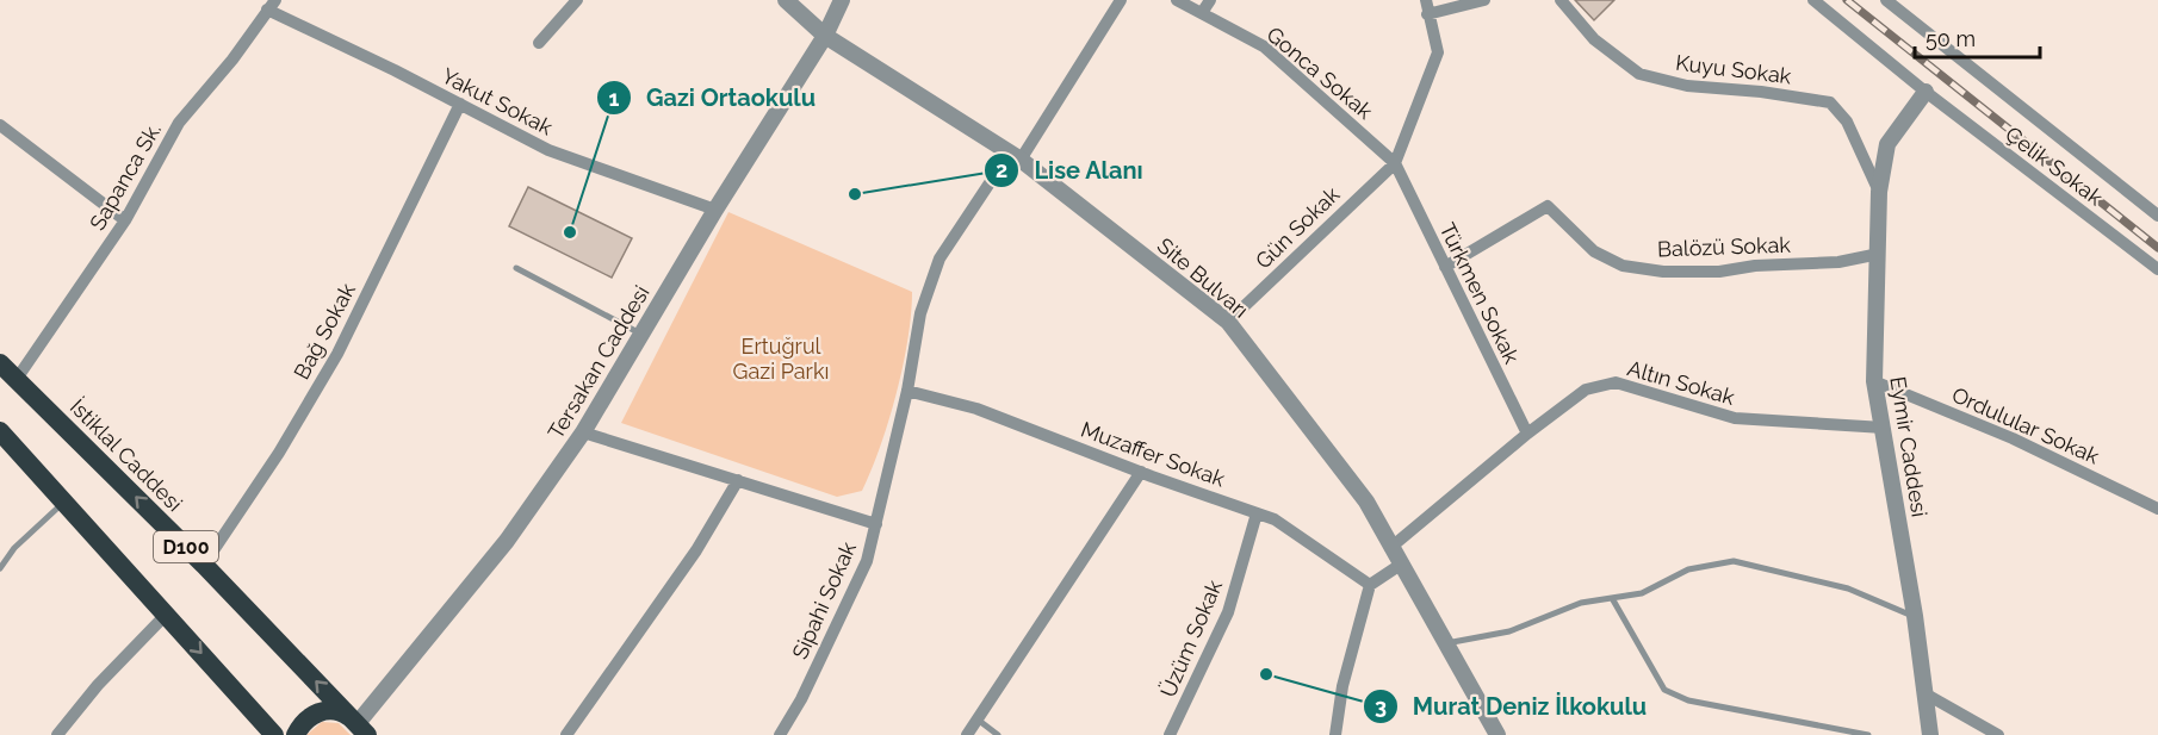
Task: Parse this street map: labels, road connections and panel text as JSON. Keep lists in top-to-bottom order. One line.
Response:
{"streets":{"highway":["İstiklal Caddesi","D100"],"street":["Kuyu Sokak","Gonca Sokak","Yakut Sokak","Çelik Sokak","Sapanca Sk.","Gün Sokak","Balözü Sokak","Site Bulvarı","Türkmen Sokak","Bağ Sokak","Tersakan Caddesi","Altın Sokak","Ordulular Sokak","Eymir Caddesi","Muzaffer Sokak","Sipahi Sokak","Üzüm Sokak"]},"crossings":[["Kuyu Sokak","Eymir Caddesi"],["Gonca Sokak","Gün Sokak"],["Gonca Sokak","Türkmen Sokak"],["Yakut Sokak","Sapanca Sk."],["Yakut Sokak","Bağ Sokak"],["Yakut Sokak","Tersakan Caddesi"],["Çelik Sokak","Eymir Caddesi"],["Sapanca Sk.","İstiklal Caddesi"],["Gün Sokak","Site Bulvarı"],["Gün Sokak","Türkmen Sokak"],["Balözü Sokak","Türkmen Sokak"],["Balözü Sokak","Eymir Caddesi"],["Site Bulvarı","Tersakan Caddesi"],["Site Bulvarı","Sipahi Sokak"],["Türkmen Sokak","Altın Sokak"],["Bağ Sokak","İstiklal Caddesi"],["Tersakan Caddesi","İstiklal Caddesi"],["Altın Sokak","Eymir Caddesi"],["Ordulular Sokak","Eymir Caddesi"],["Muzaffer Sokak","Sipahi Sokak"],["Muzaffer Sokak","Üzüm Sokak"]],"parks":["Ertuğrul Gazi Parkı"],"places":["Lise Alanı","Gazi Ortaokulu","Murat Deniz İlkokulu"],"scale_bar":"50 m"}
